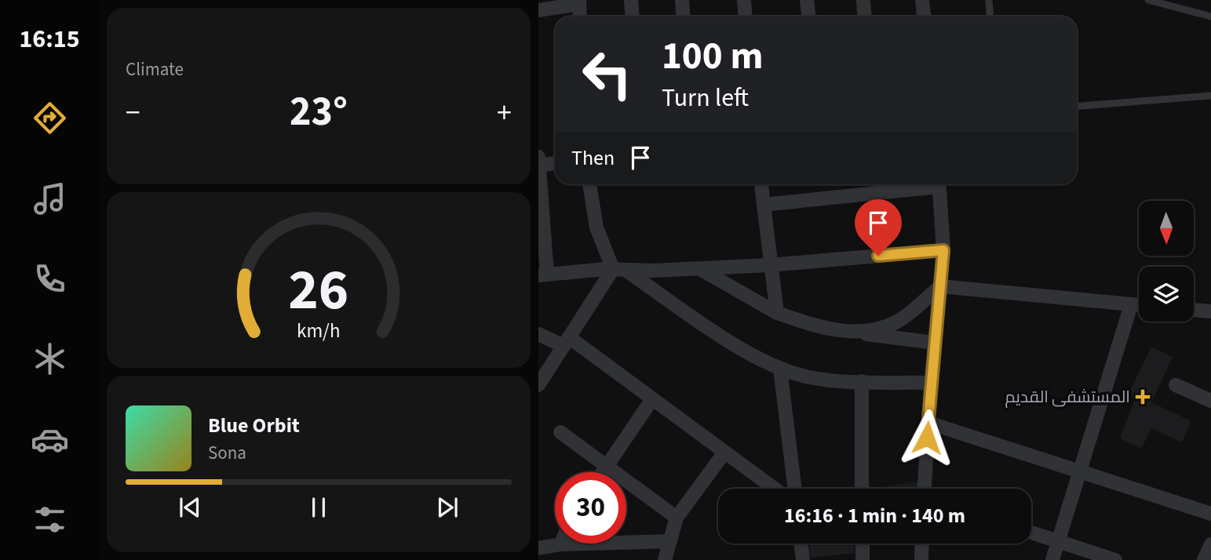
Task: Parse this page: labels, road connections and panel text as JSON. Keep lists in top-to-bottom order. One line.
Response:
{"places":{"health":["المستشفى القديم"]},"north":"bottom","page":{"tabs":"16:15","tile":"Climate","turn":["100 m","Turn left"],"heat":["−","23°","+"],"then":"Then","song":["Blue Orbit","Sona"],"limit":"30","trip":"16:16 · 1 min · 140 m","gauge":["26","km/h"]}}
